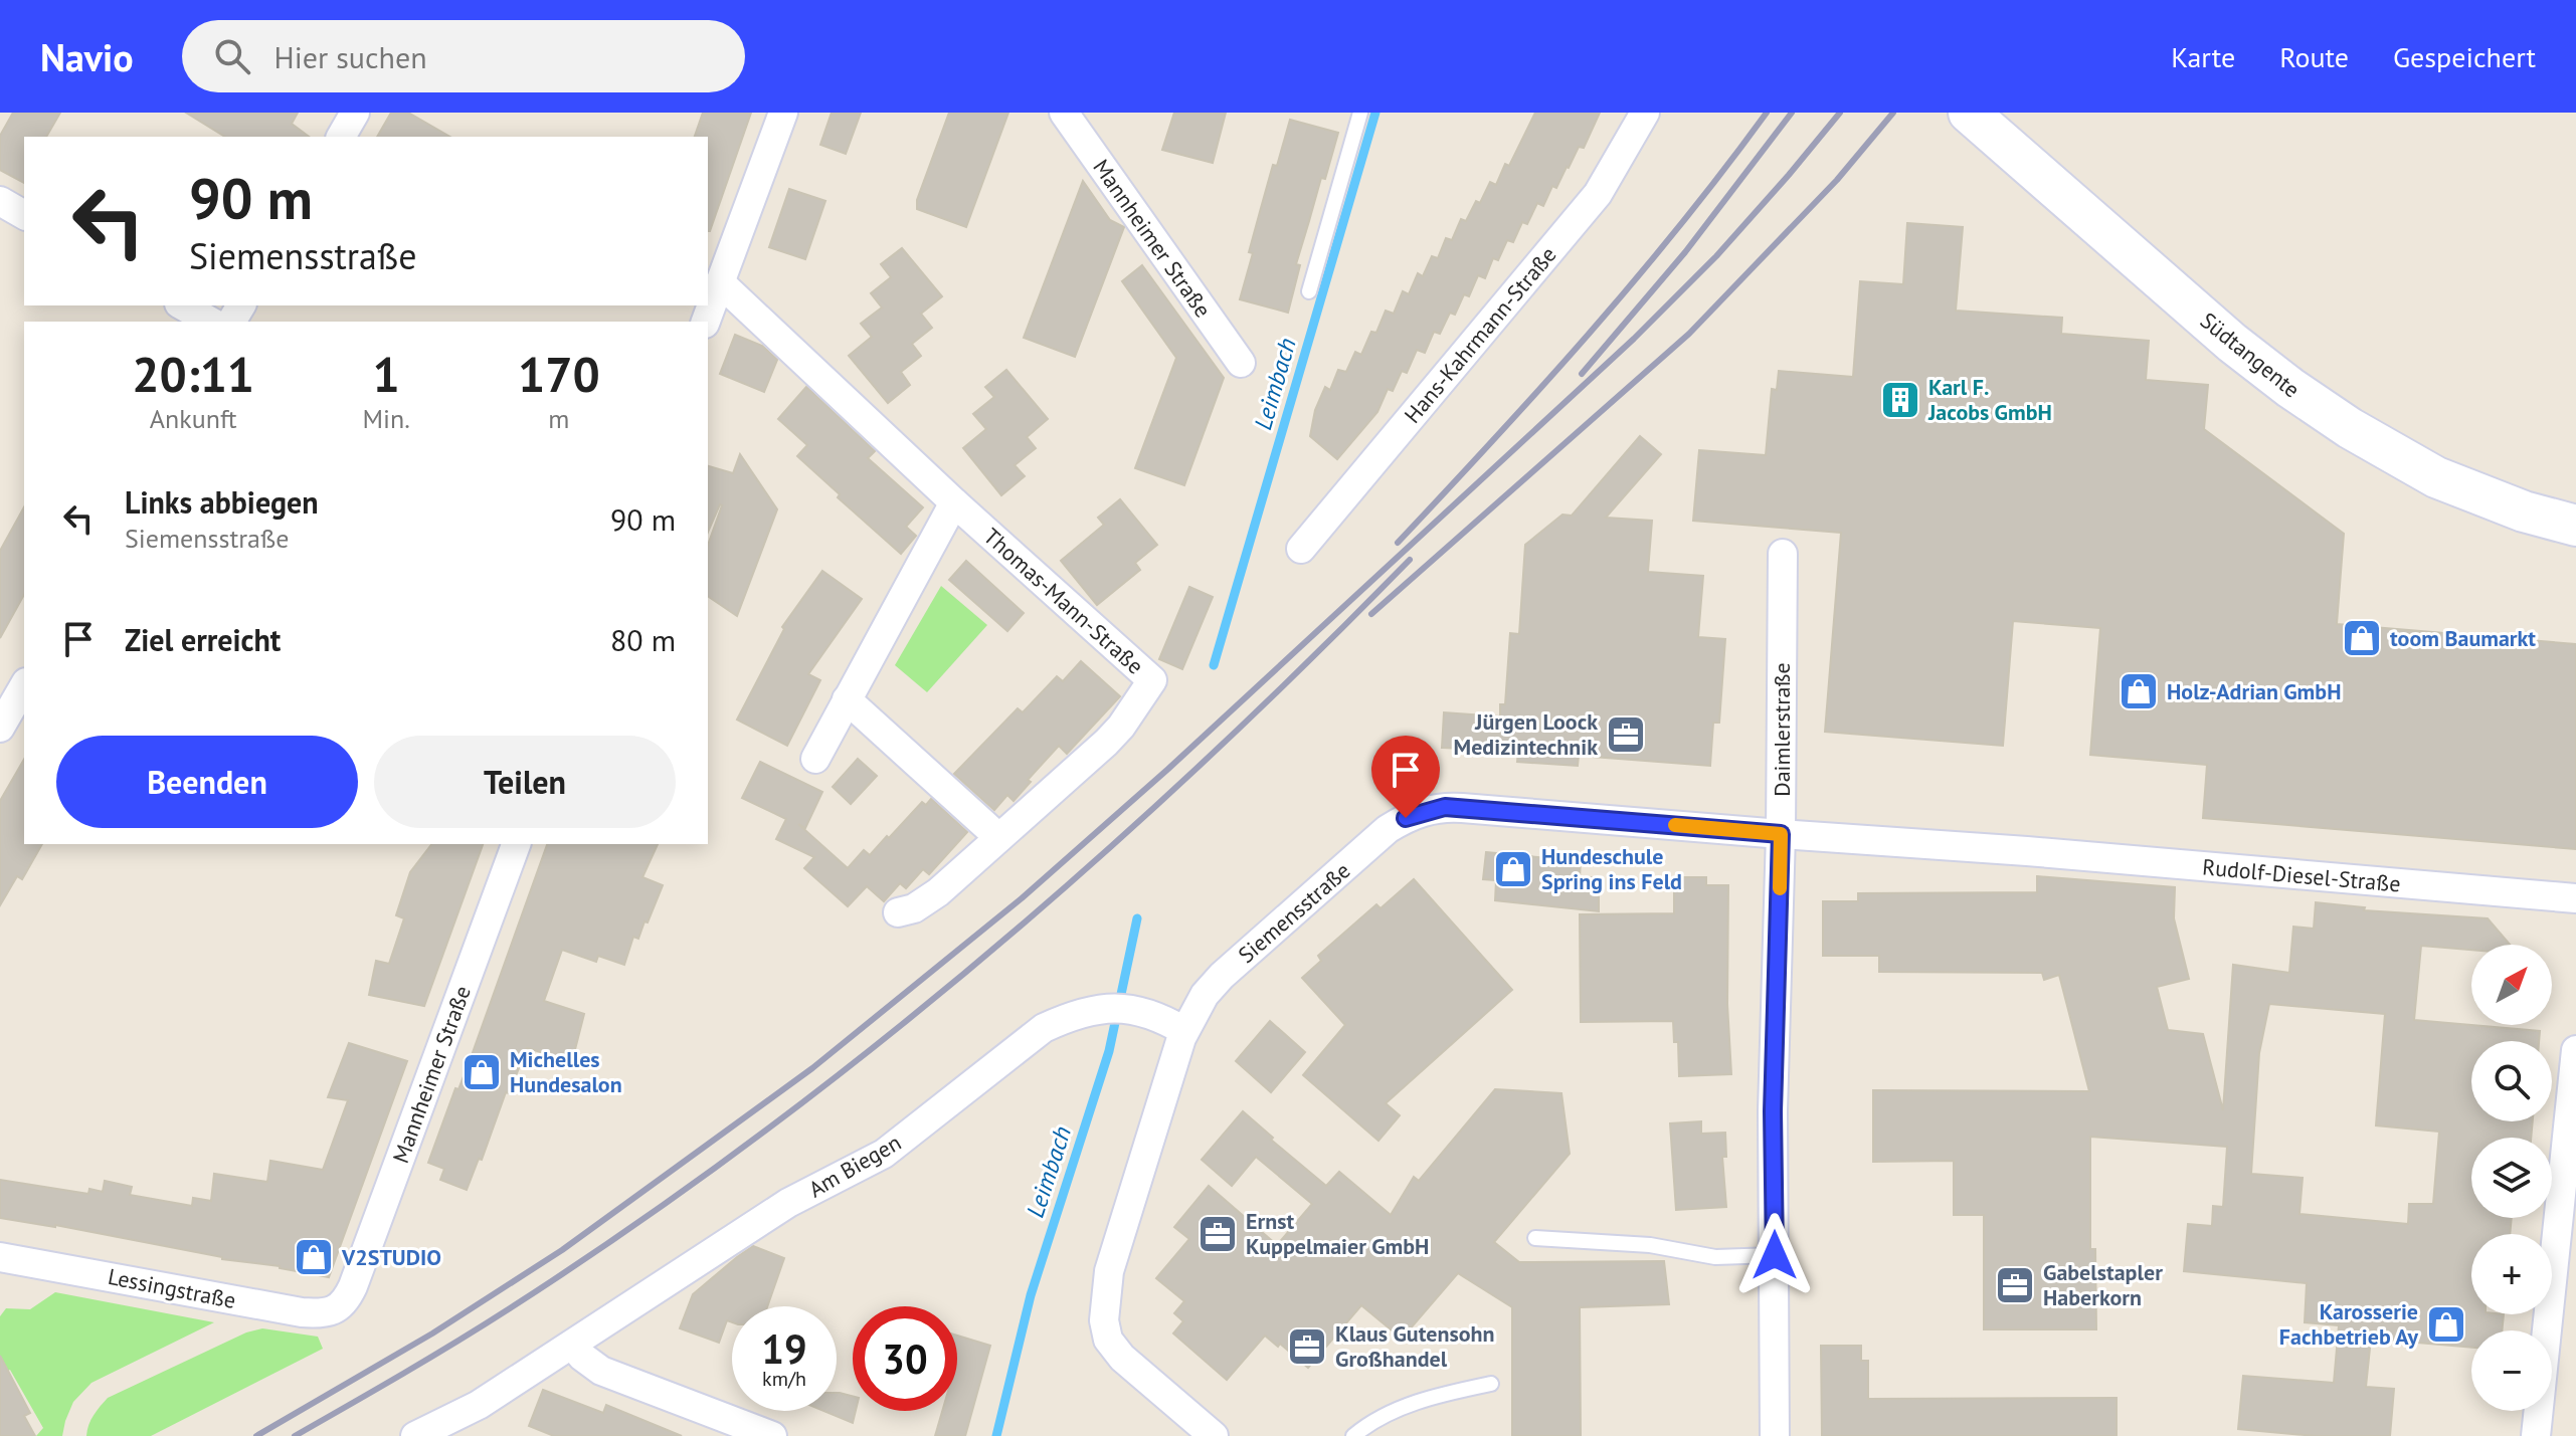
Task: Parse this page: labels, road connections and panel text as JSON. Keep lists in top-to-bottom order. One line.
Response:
{"streets":{"main road":["Südtangente"],"street":["Mannheimer Straße","Hans-Kahrmann-Straße","Thomas-Mann-Straße","Daimlerstraße","Rudolf-Diesel-Straße","Siemensstraße","Am Biegen","Lessingstraße"]},"crossings":[["Mannheimer Straße","Lessingstraße"],["Daimlerstraße","Siemensstraße"],["Rudolf-Diesel-Straße","Siemensstraße"],["Siemensstraße","Am Biegen"]],"water":["Leimbach"],"places":{"building":["Karl F. Jacobs GmbH"],"shop":["toom Baumarkt","Holz-Adrian GmbH","Hundeschule Spring ins Feld","Michelles Hundesalon","V2STUDIO","Karosserie Fachbetrieb Ay"],"office":["Jürgen Loock Medizintechnik","Ernst Kuppelmaier GmbH","Gabelstapler Haberkorn","Klaus Gutensohn Großhandel"]},"north":"top right","page":{"header":"Navio","search":"Hier suchen","nav":["Karte","Route","Gespeichert"],"turn":["90 m","Siemensstraße"],"eta":["20:11","Ankunft","1","Min.","170","m"],"list":[{"name":"Links abbiegen","note":"Siemensstraße","value":"90 m"},{"name":"Ziel erreicht","value":"80 m"}],"buttons":["Beenden","Teilen"],"map_buttons":["+","−"],"speed":"19 km/h","limit":"30"}}
